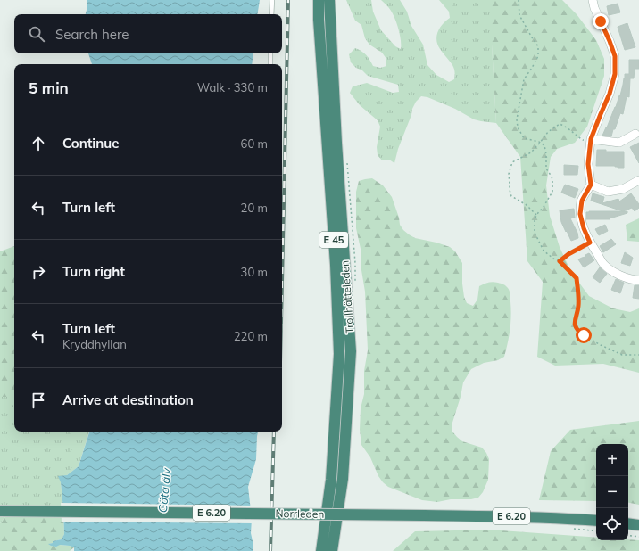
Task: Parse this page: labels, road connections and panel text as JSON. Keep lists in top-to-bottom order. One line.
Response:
{"streets":{"highway":["E 45","Trollhätteleden","E 6.20","Norrleden"]},"water":["Göta älv"],"page":{"search":"Search here","heading":["5 min","Walk · 330 m"],"list":[["Continue","60 m"],["Turn left","20 m"],["Turn right","30 m"],["Turn left","Kryddhyllan","220 m"],"Arrive at destination"],"map_buttons":["+","−"]}}
